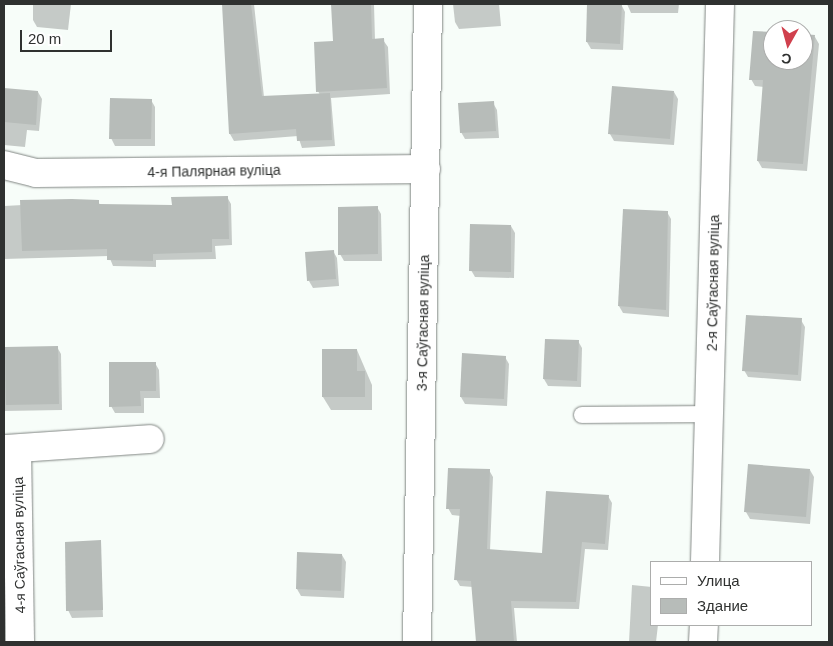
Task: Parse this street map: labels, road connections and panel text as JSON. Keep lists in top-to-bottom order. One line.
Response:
{"streets":{"street":["4-я Палярная вуліца","2-я Саўгасная вуліца","3-я Саўгасная вуліца","4-я Саўгасная вуліца"]},"crossings":[["4-я Палярная вуліца","3-я Саўгасная вуліца"]],"legend":["Улица","Здание"],"scale_bar":"20 m","north":"bottom"}
